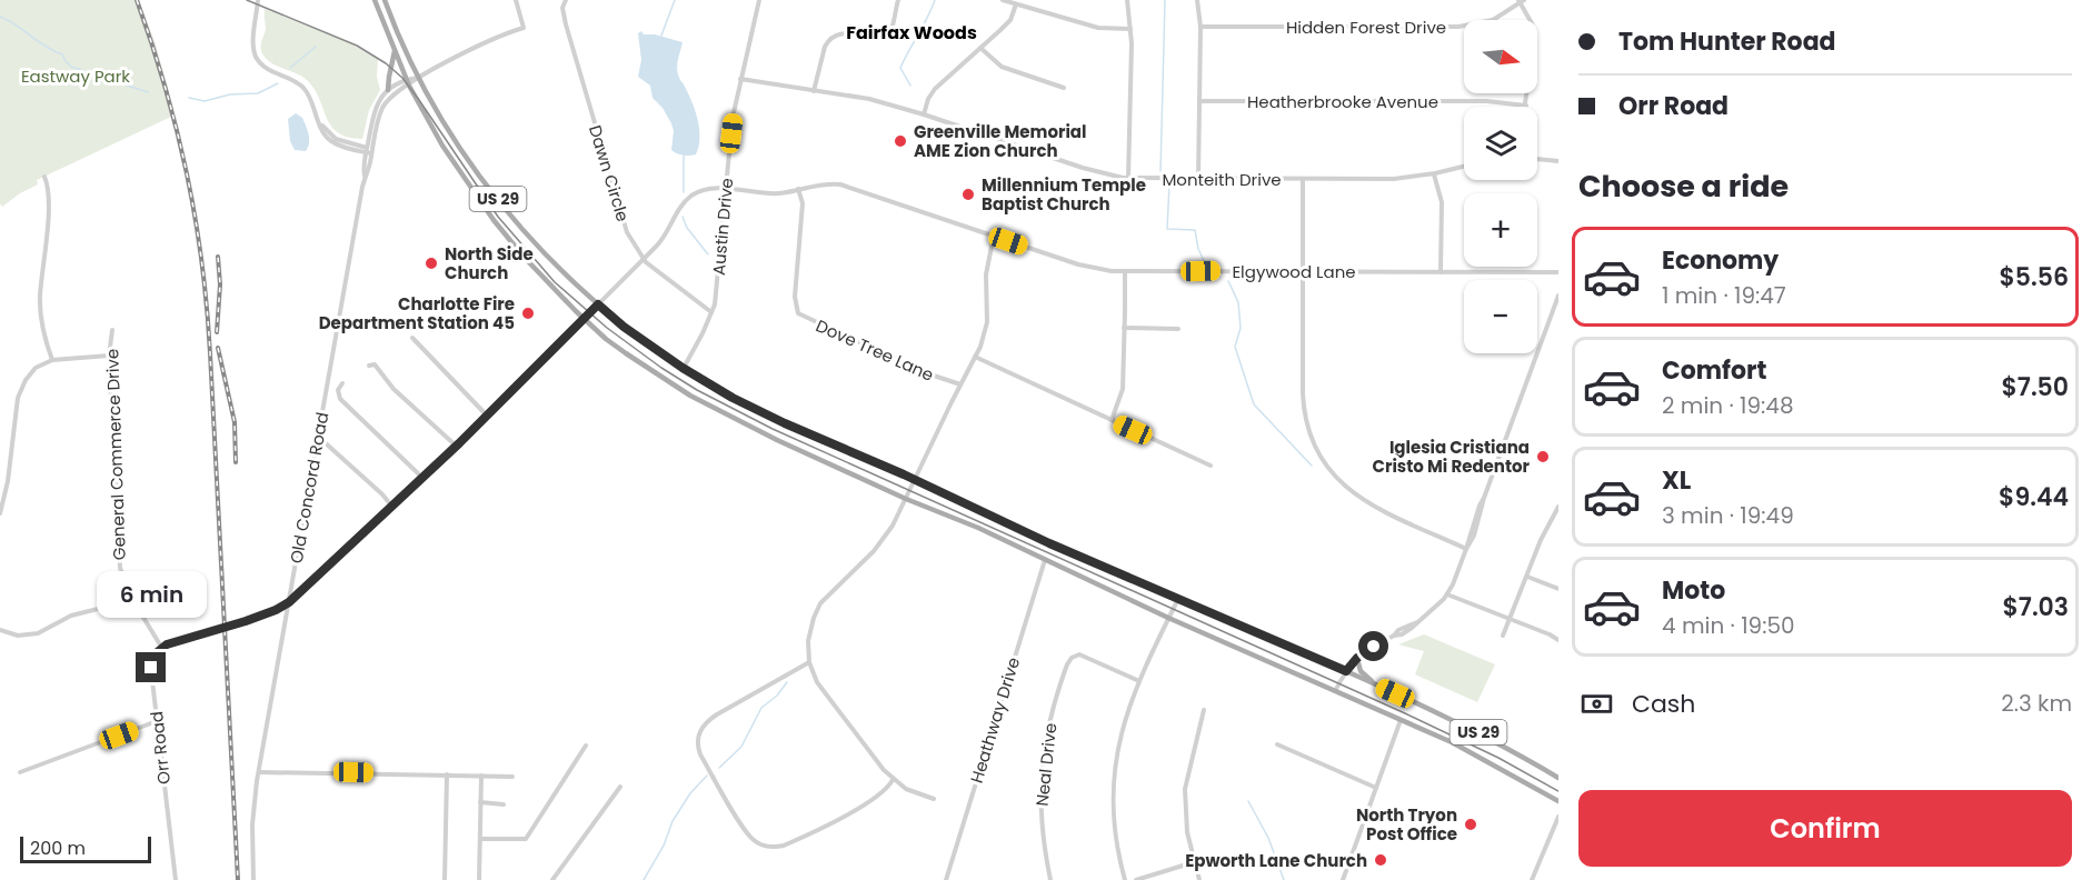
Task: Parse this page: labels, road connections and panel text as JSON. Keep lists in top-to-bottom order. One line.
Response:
{"streets":{"main road":["US 29"],"street":["Hidden Forest Drive","Heatherbrooke Avenue","Dawn Circle","Monteith Drive","Austin Drive","Elgywood Lane","Dove Tree Lane","General Commerce Drive","Old Concord Road","Heathway Drive","Orr Road","Neal Drive"]},"crossings":[["Dawn Circle","Austin Drive"],["Dawn Circle","Elgywood Lane"],["Monteith Drive","Austin Drive"],["US 29","Austin Drive"],["US 29","Old Concord Road"],["US 29","Heathway Drive"],["Austin Drive","Elgywood Lane"],["Elgywood Lane","Dove Tree Lane"],["General Commerce Drive","Orr Road"]],"districts":["Fairfax Woods"],"parks":["Eastway Park"],"places":["Greenville Memorial AME Zion Church","Millennium Temple Baptist Church","North Side Church","Charlotte Fire Department Station 45","Iglesia Cristiana Cristo Mi Redentor","North Tryon Post Office","Epworth Lane Church"],"scale_bar":"200 m","north":"right","page":{"banner":["Tom Hunter Road","Orr Road"],"map_buttons":["+","−"],"heading":"Choose a ride","list":[{"name":"Economy","note":"1 min · 19:47","value":"$5.56"},{"name":"Comfort","note":"2 min · 19:48","value":"$7.50"},{"name":"XL","note":"3 min · 19:49","value":"$9.44"},{"name":"Moto","note":"4 min · 19:50","value":"$7.03"}],"bubble":"6 min","pay":["Cash","2.3 km"],"buttons":"Confirm","scale":"200 m"}}
